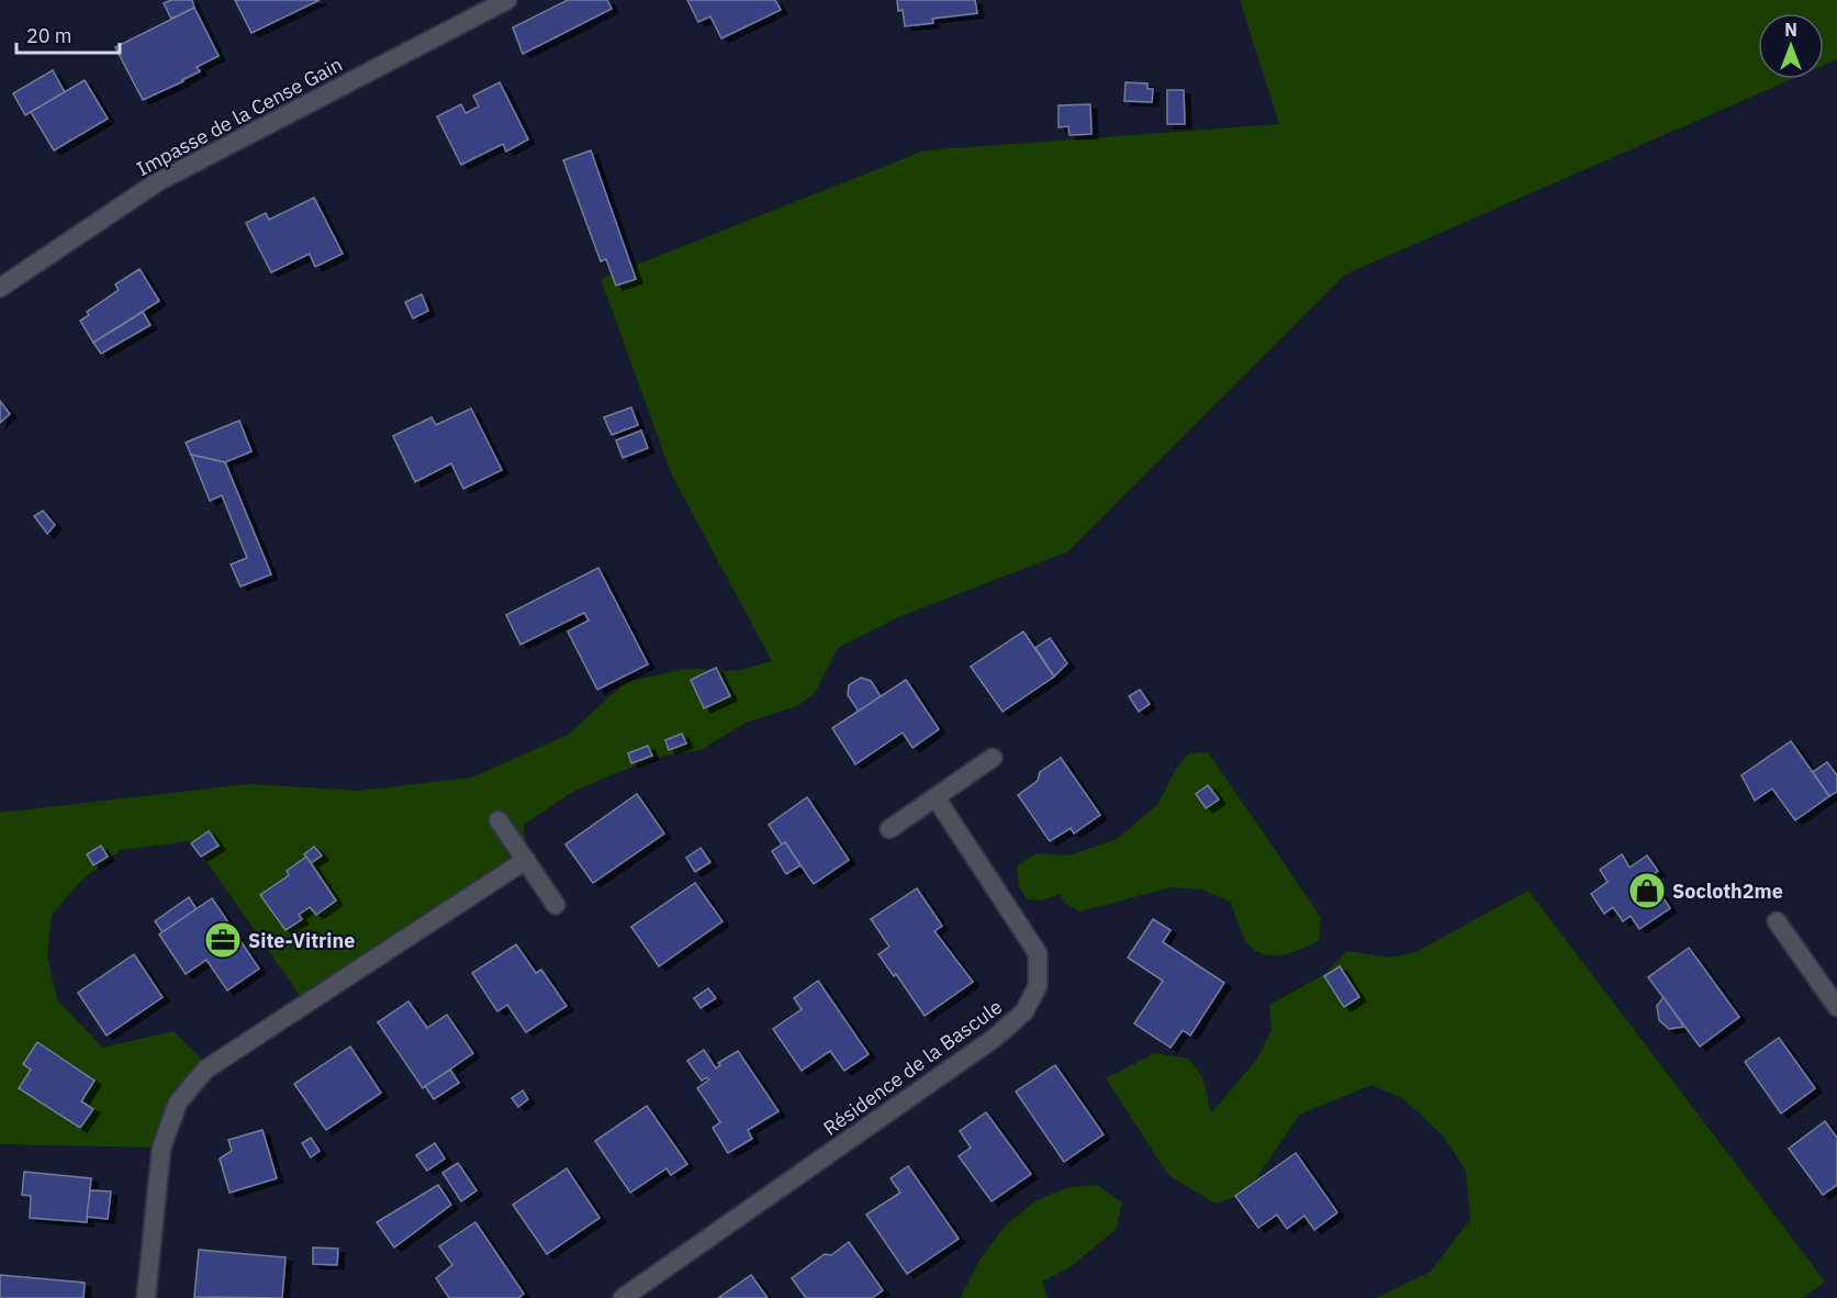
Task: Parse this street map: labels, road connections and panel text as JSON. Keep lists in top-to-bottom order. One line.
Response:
{"streets":{"street":["Impasse de la Cense Gain","Résidence de la Bascule"]},"places":{"shop":["Socloth2me"],"office":["Site-Vitrine"]},"scale_bar":"20 m","north":"top"}
